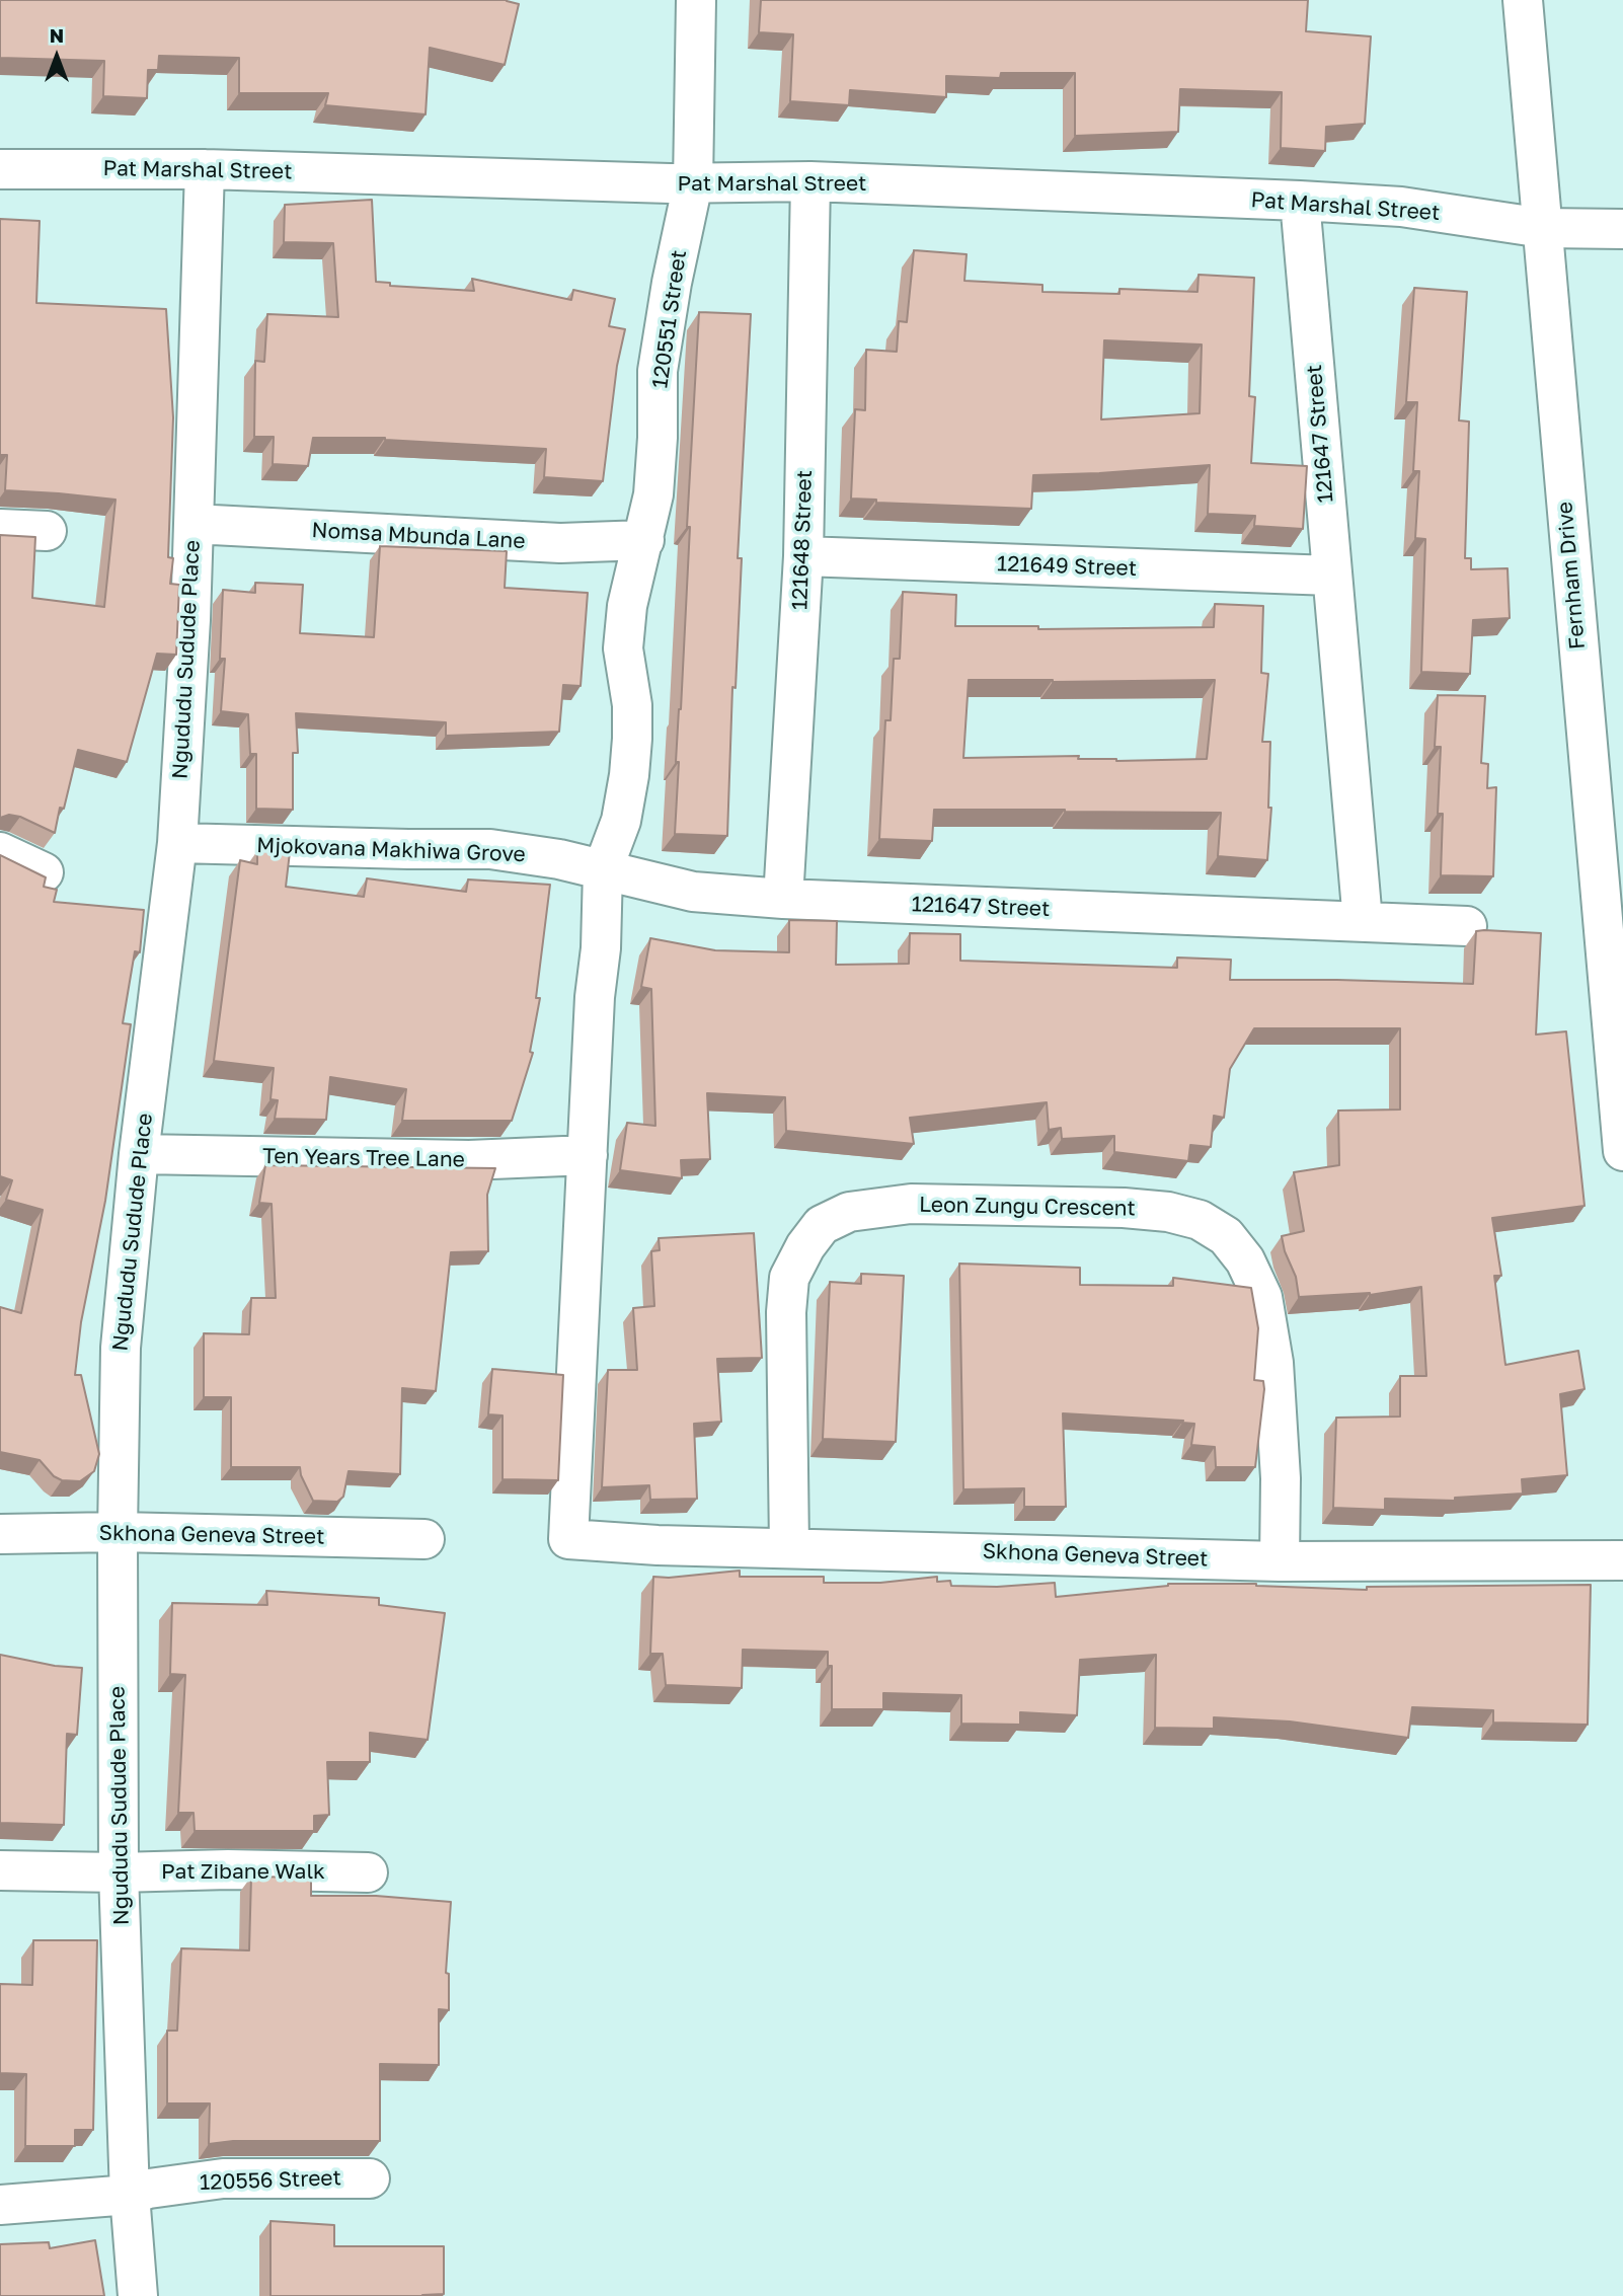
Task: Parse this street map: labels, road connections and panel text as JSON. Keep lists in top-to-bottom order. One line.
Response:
{"streets":{"street":["Pat Marshal Street","120551 Street","121647 Street","Nomsa Mbunda Lane","121648 Street","121649 Street","Fernham Drive","Ngududu Sudude Place","Mjokovana Makhiwa Grove","Ten Years Tree Lane","Leon Zungu Crescent","Skhona Geneva Street","Pat Zibane Walk","120556 Street"]},"crossings":[["Pat Marshal Street","120551 Street"],["Pat Marshal Street","121647 Street"],["Pat Marshal Street","121648 Street"],["Pat Marshal Street","Fernham Drive"],["Pat Marshal Street","Ngududu Sudude Place"],["120551 Street","121647 Street"],["120551 Street","Nomsa Mbunda Lane"],["120551 Street","Mjokovana Makhiwa Grove"],["120551 Street","Ten Years Tree Lane"],["120551 Street","Skhona Geneva Street"],["121647 Street","121648 Street"],["121647 Street","121649 Street"],["121647 Street","Mjokovana Makhiwa Grove"],["Nomsa Mbunda Lane","Ngududu Sudude Place"],["121648 Street","121649 Street"],["Ngududu Sudude Place","Mjokovana Makhiwa Grove"],["Ngududu Sudude Place","Ten Years Tree Lane"],["Ngududu Sudude Place","Skhona Geneva Street"],["Ngududu Sudude Place","Pat Zibane Walk"],["Ngududu Sudude Place","120556 Street"],["Leon Zungu Crescent","Skhona Geneva Street"]],"north":"top"}
